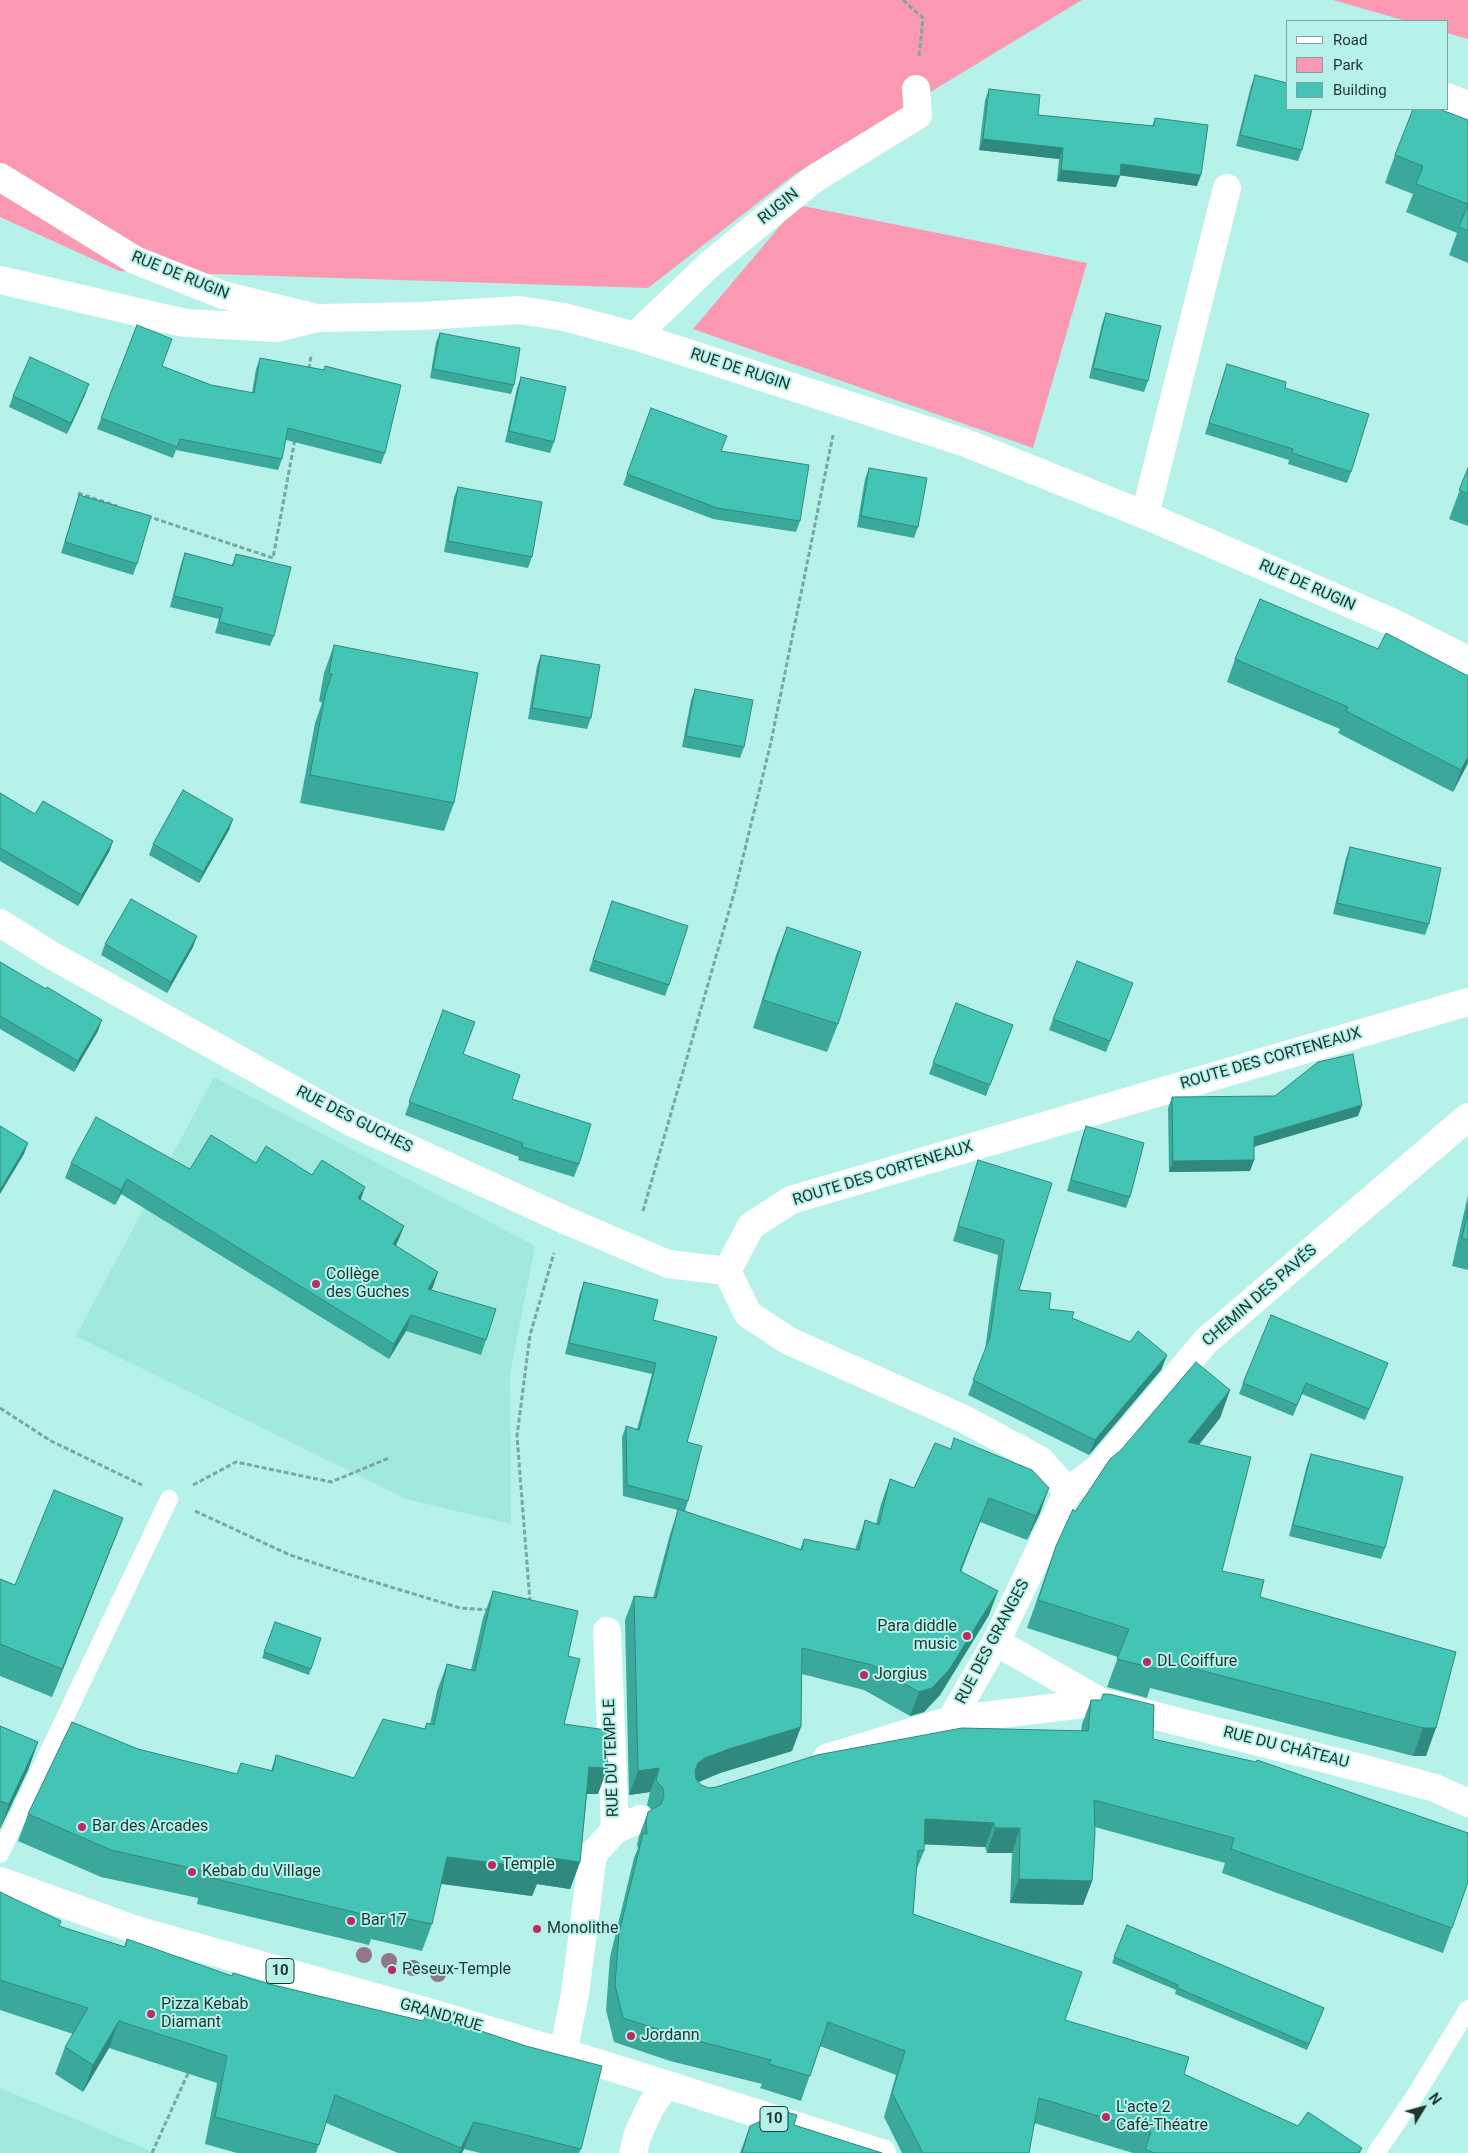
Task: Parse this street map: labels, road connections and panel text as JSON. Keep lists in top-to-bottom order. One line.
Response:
{"streets":{"street":["RUGIN","RUE DE RUGIN","ROUTE DES CORTENEAUX","RUE DES GUCHES","CHEMIN DES PAVÉS","RUE DES GRANGES","RUE DU CHÂTEAU","RUE DU TEMPLE","10","GRAND'RUE"]},"crossings":[["RUGIN","RUE DE RUGIN"],["ROUTE DES CORTENEAUX","RUE DES GUCHES"],["CHEMIN DES PAVÉS","RUE DES GRANGES"],["RUE DES GRANGES","RUE DU CHÂTEAU"],["RUE DU TEMPLE","GRAND'RUE"]],"places":["Collège des Guches","Para diddle music","DL Coiffure","Jorgius","Bar des Arcades","Temple","Kebab du Village","Bar 17","Monolithe","Peseux-Temple","Pizza Kebab Diamant","Jordann","L'acte 2 Café-Théatre"],"legend":["Road","Park","Building"],"north":"top right"}
